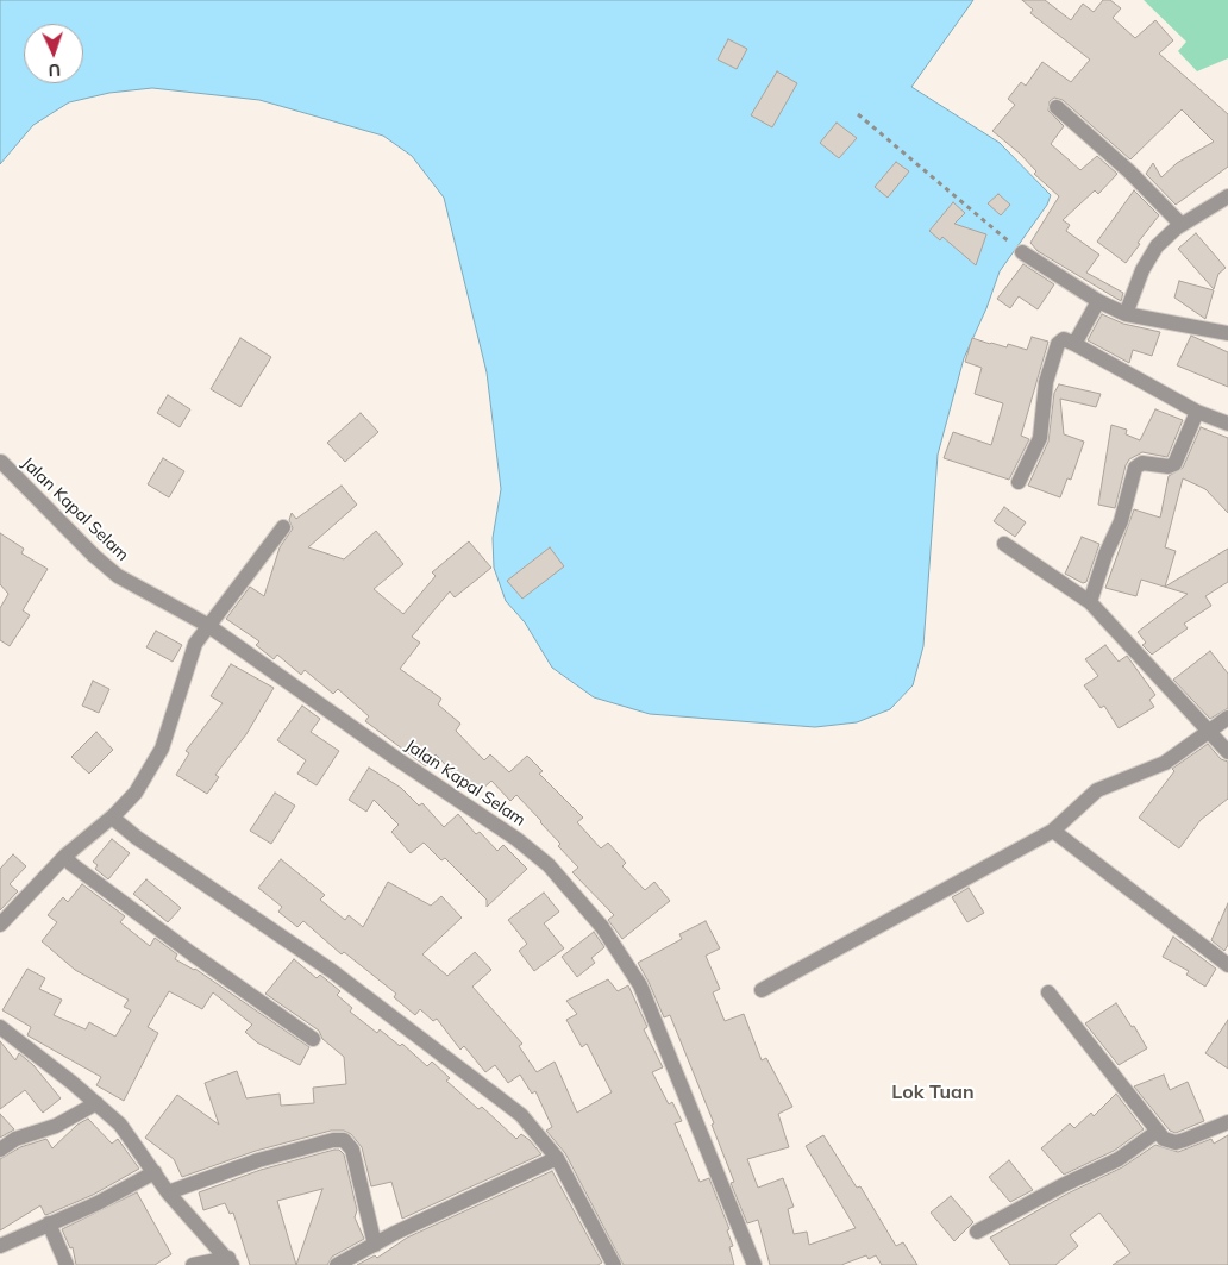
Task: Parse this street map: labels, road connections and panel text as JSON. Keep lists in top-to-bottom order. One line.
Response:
{"streets":{"street":["Jalan Kapal Selam"]},"districts":["Lok Tuan"],"north":"bottom"}
